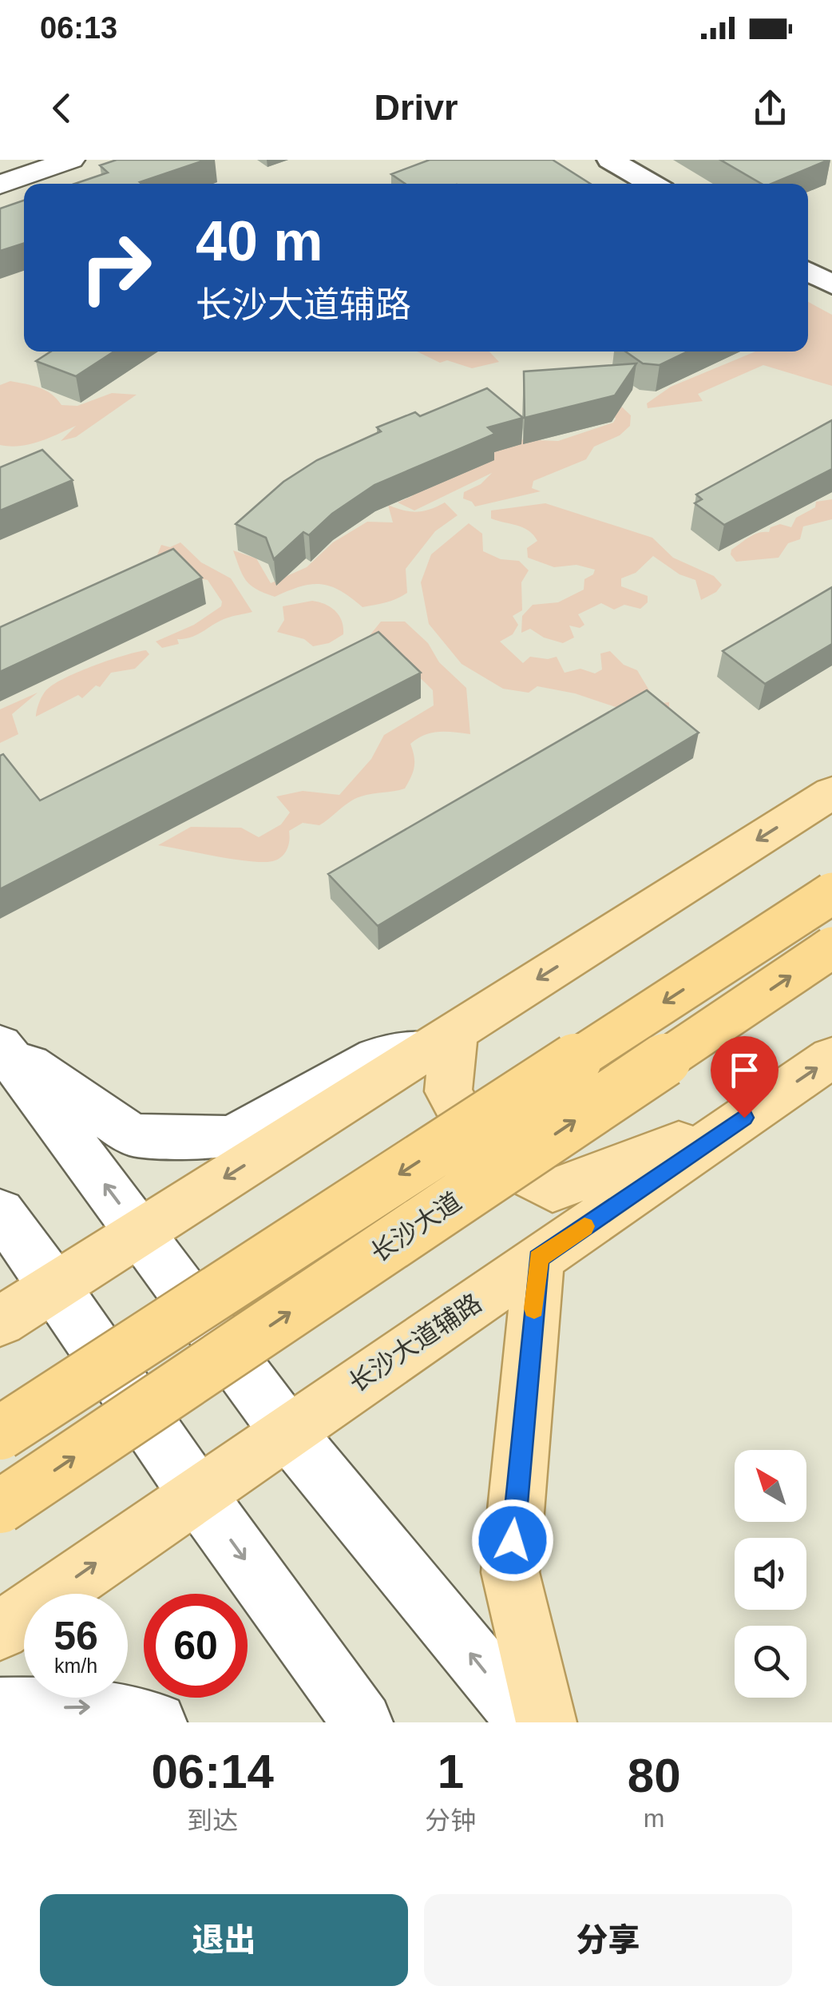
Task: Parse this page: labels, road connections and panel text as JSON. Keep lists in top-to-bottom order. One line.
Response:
{"streets":{"highway":["长沙大道"],"main road":["长沙大道辅路"]},"north":"top left","page":{"status":"06:13","header":"Drivr","turn":["40 m","长沙大道辅路"],"speed":"56 km/h","limit":"60","eta":["06:14","到达","1","分钟","80","m"],"buttons":["退出","分享"]}}
